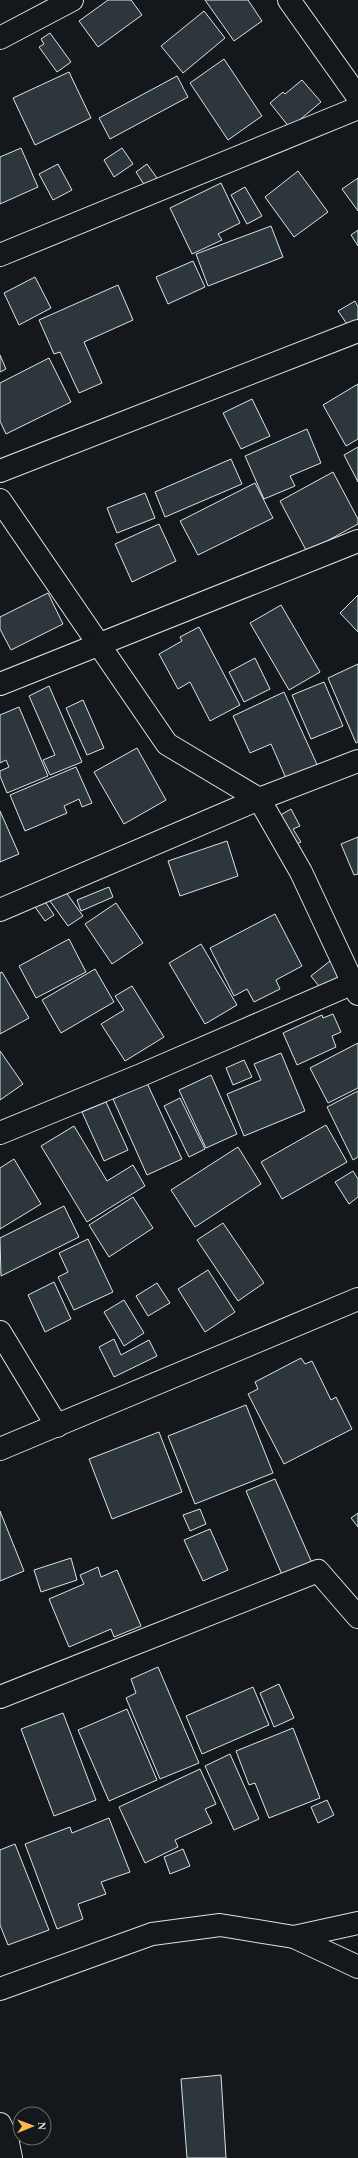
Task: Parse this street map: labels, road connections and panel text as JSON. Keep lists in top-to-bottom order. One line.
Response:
{"north":"right"}
